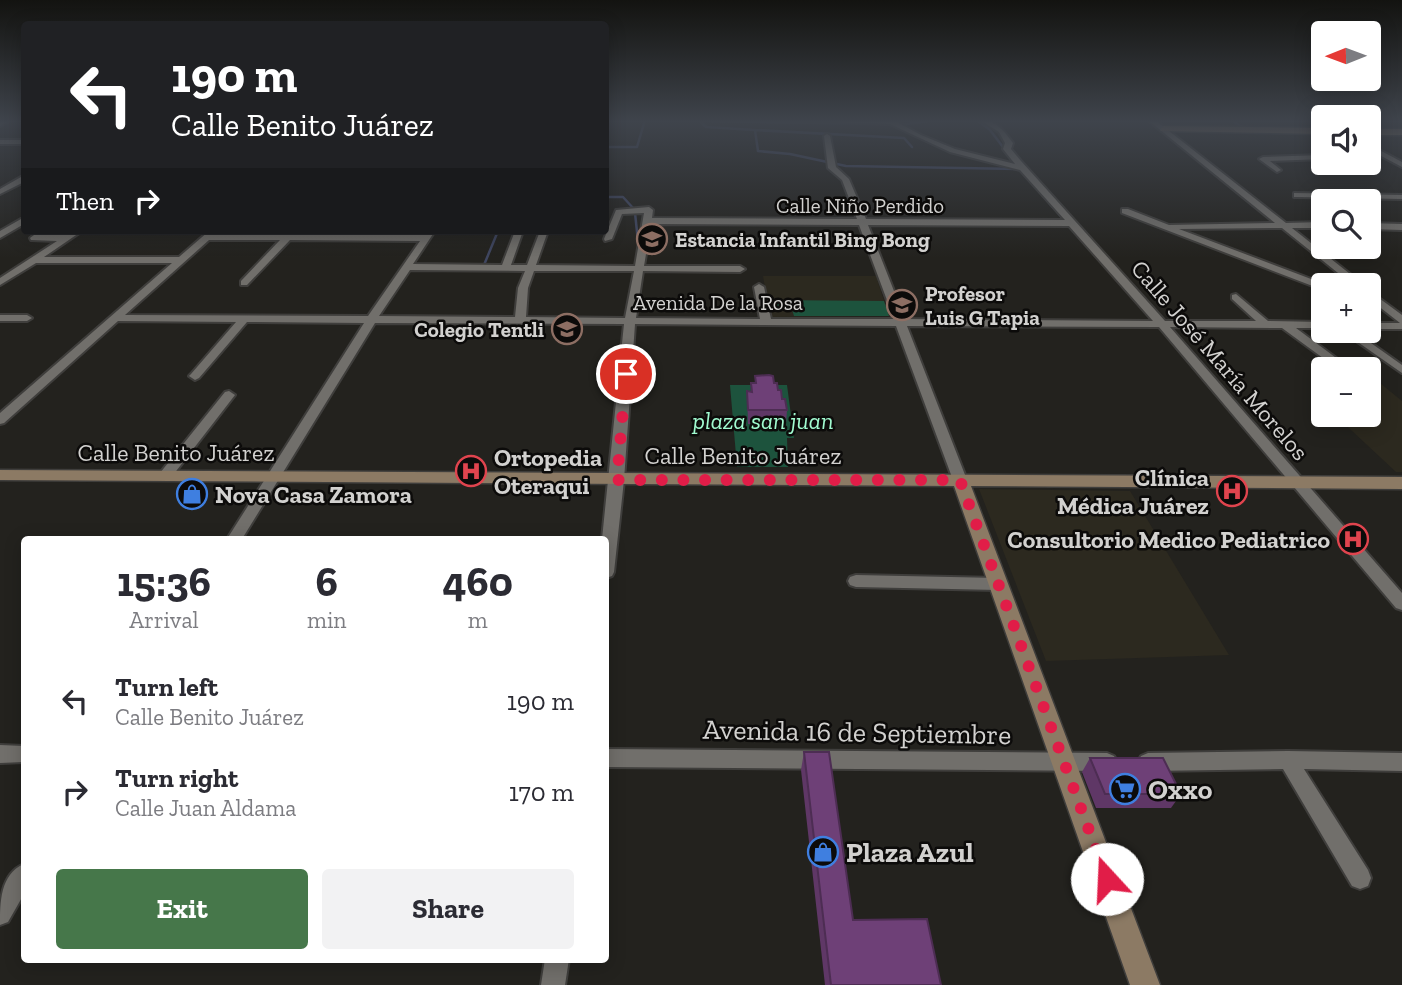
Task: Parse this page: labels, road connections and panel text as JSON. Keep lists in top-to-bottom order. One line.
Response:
{"streets":{"main road":["Calle Benito Juárez"],"street":["Calle Niño Perdido","Avenida De la Rosa","Calle José María Morelos","Avenida 16 de Septiembre"]},"crossings":[["Calle Niño Perdido","Calle José María Morelos"],["Avenida De la Rosa","Calle José María Morelos"],["Calle José María Morelos","Calle Benito Juárez"]],"parks":["plaza san juan"],"places":{"school or university":["Estancia Infantil Bing Bong","Profesor Luis G Tapia","Colegio Tentli"],"hospital":["Ortopedia Oteraqui","Clínica Médica Juárez","Consultorio Medico Pediatrico"],"shop":["Nova Casa Zamora","Plaza Azul"],"supermarket":["Oxxo"]},"north":"left","page":{"map_buttons":["+","−"],"turn":["190 m","Calle Benito Juárez"],"then":"Then","eta":["15:36","Arrival","6","min","460","m"],"list":[{"name":"Turn left","note":"Calle Benito Juárez","value":"190 m"},{"name":"Turn right","note":"Calle Juan Aldama","value":"170 m"}],"buttons":["Exit","Share"]}}
